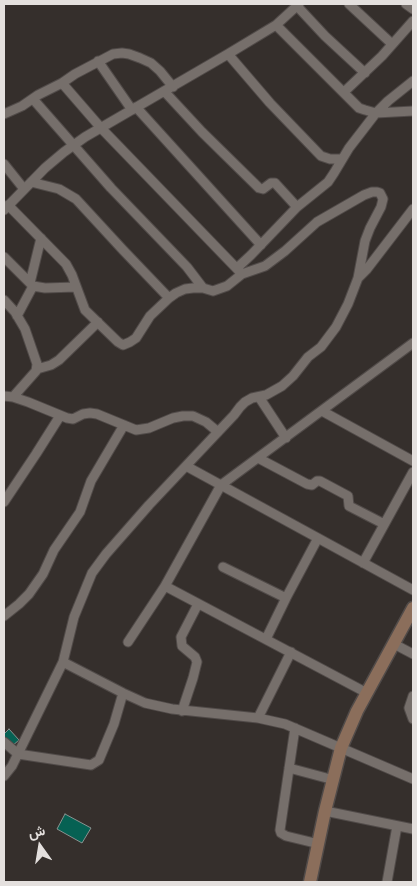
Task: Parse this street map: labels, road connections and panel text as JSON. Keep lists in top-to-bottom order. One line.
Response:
{"north":"top"}
